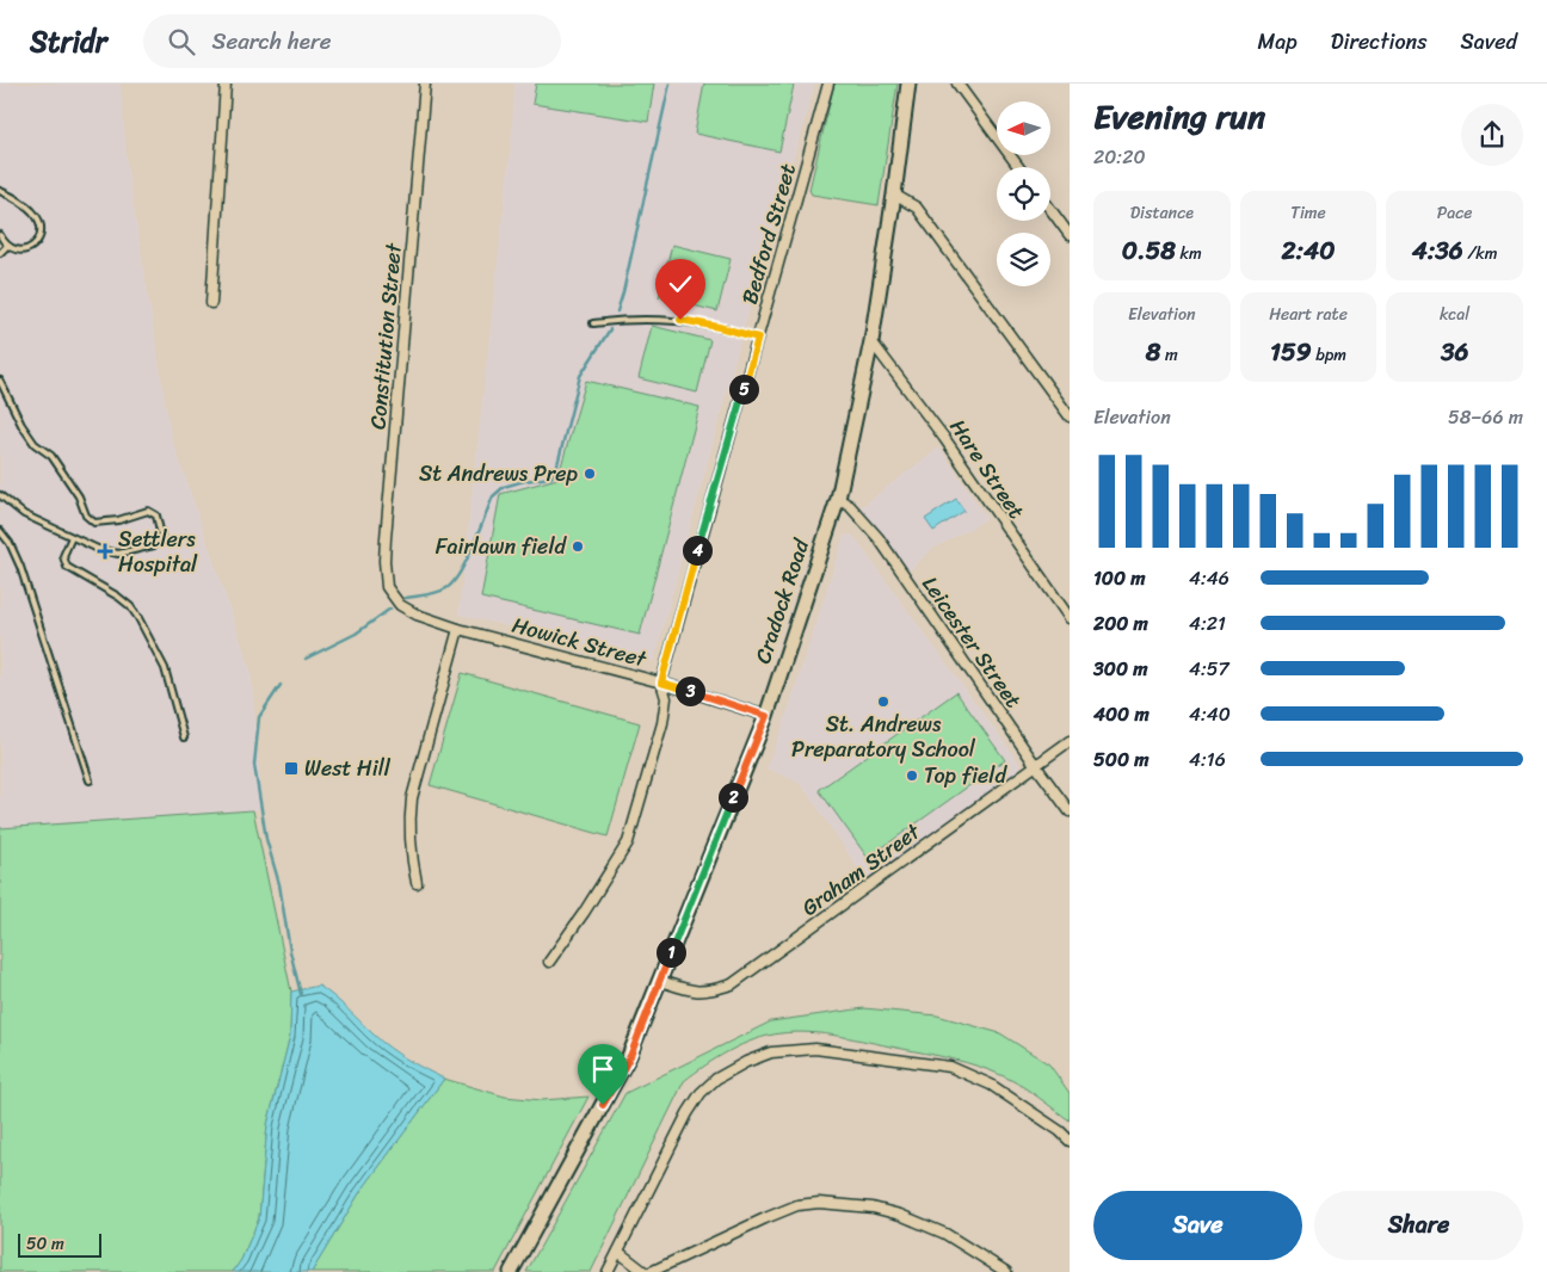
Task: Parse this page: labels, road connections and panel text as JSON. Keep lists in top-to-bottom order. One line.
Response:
{"streets":{"main road":["Cradock Road"],"street":["Bedford Street","Constitution Street","Hare Street","Howick Street","Leicester Street","Graham Street"]},"crossings":[["Bedford Street","Howick Street"],["Constitution Street","Howick Street"],["Hare Street","Cradock Road"],["Cradock Road","Howick Street"],["Cradock Road","Leicester Street"],["Cradock Road","Graham Street"],["Leicester Street","Graham Street"]],"places":{"other":["St Andrews Prep","Fairlawn field","St. Andrews Preparatory School","Top field"],"health":["Settlers Hospital"],"transit":["West Hill"]},"scale_bar":"50 m","north":"left","page":{"header":"Stridr","search":"Search here","nav":["Map","Directions","Saved"],"heading":["Evening run","20:20"],"stats":[["Distance","0.58 km"],["Time","2:40"],["Pace","4:36 /km"],["Elevation","8 m"],["Heart rate","159 bpm"],["kcal","36"]],"pins":["5","4","3","2","1"],"chart":["Elevation","58–66 m"],"list":[{"name":"100 m","note":"4:46"},{"name":"200 m","note":"4:21"},{"name":"300 m","note":"4:57"},{"name":"400 m","note":"4:40"},{"name":"500 m","note":"4:16"}],"buttons":["Save","Share"],"scale":"50 m"}}
